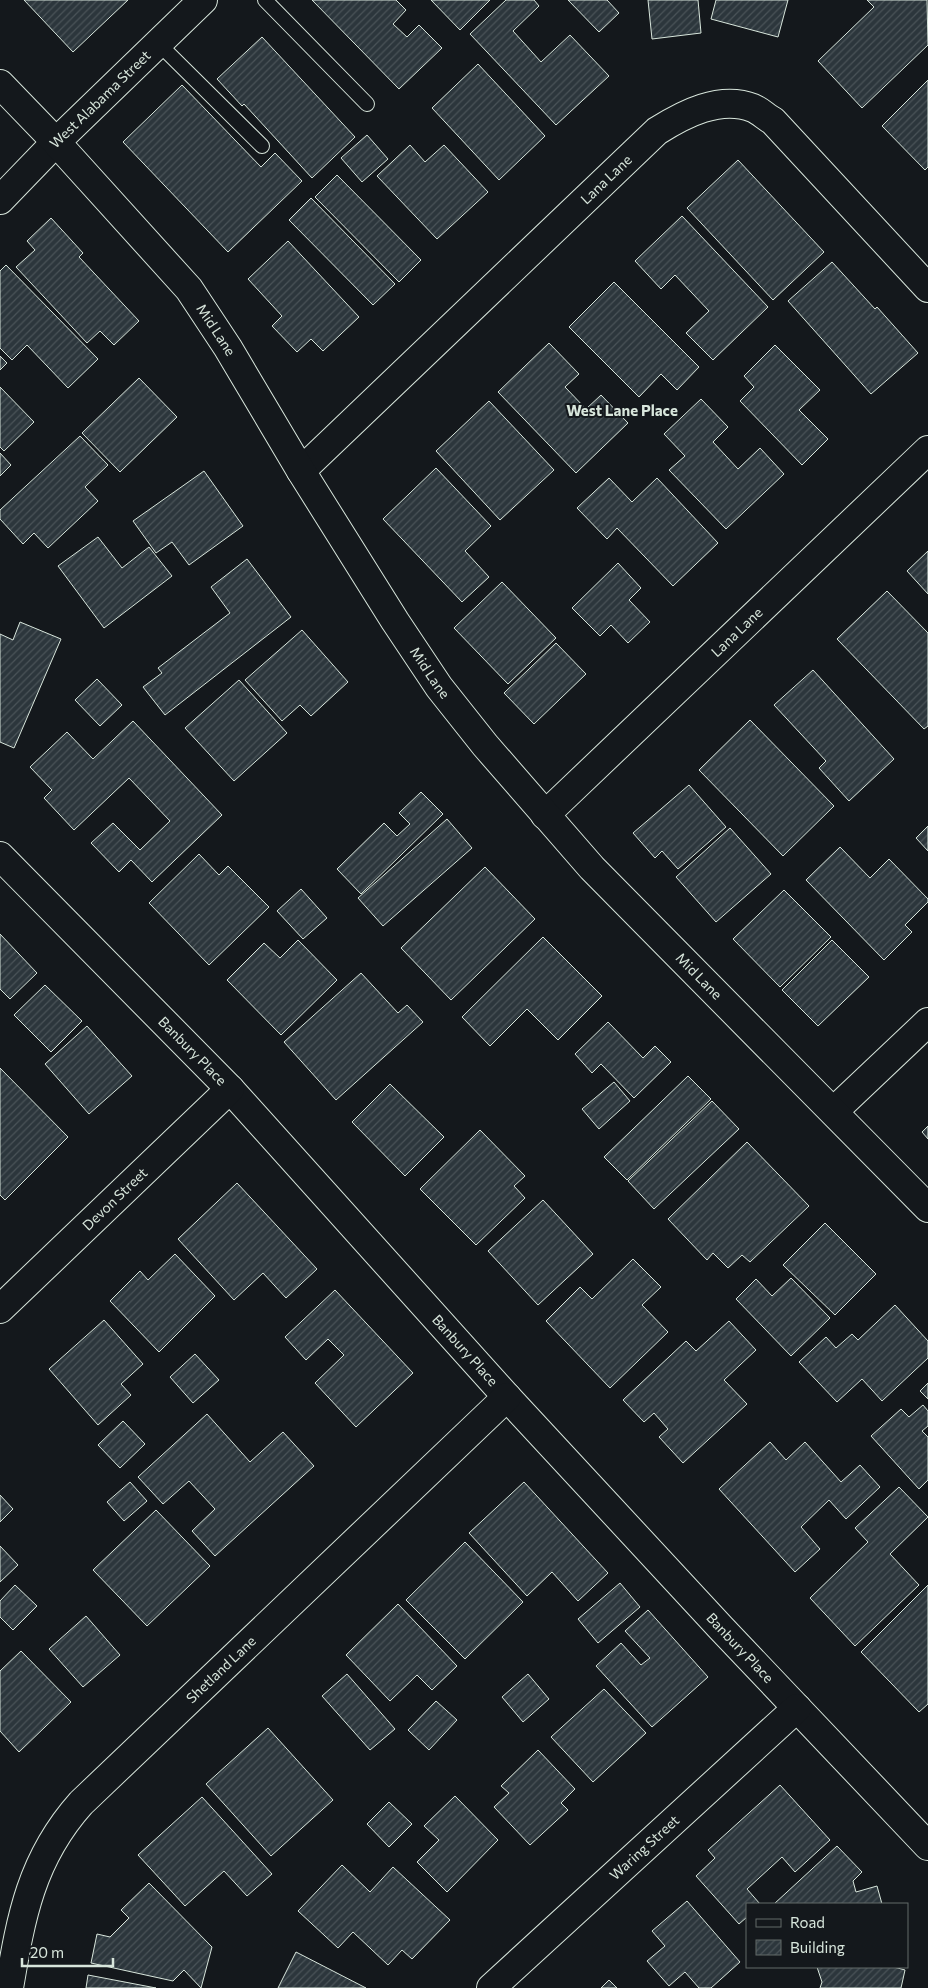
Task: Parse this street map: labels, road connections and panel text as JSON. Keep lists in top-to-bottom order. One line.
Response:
{"streets":{"street":["West Alabama Street","Lana Lane","Mid Lane","Banbury Place","Devon Street","Shetland Lane","Waring Street"]},"crossings":[["West Alabama Street","Mid Lane"],["Lana Lane","Mid Lane"],["Banbury Place","Devon Street"],["Banbury Place","Shetland Lane"],["Banbury Place","Waring Street"]],"districts":["West Lane Place"],"legend":["Road","Building"],"scale_bar":"20 m"}
